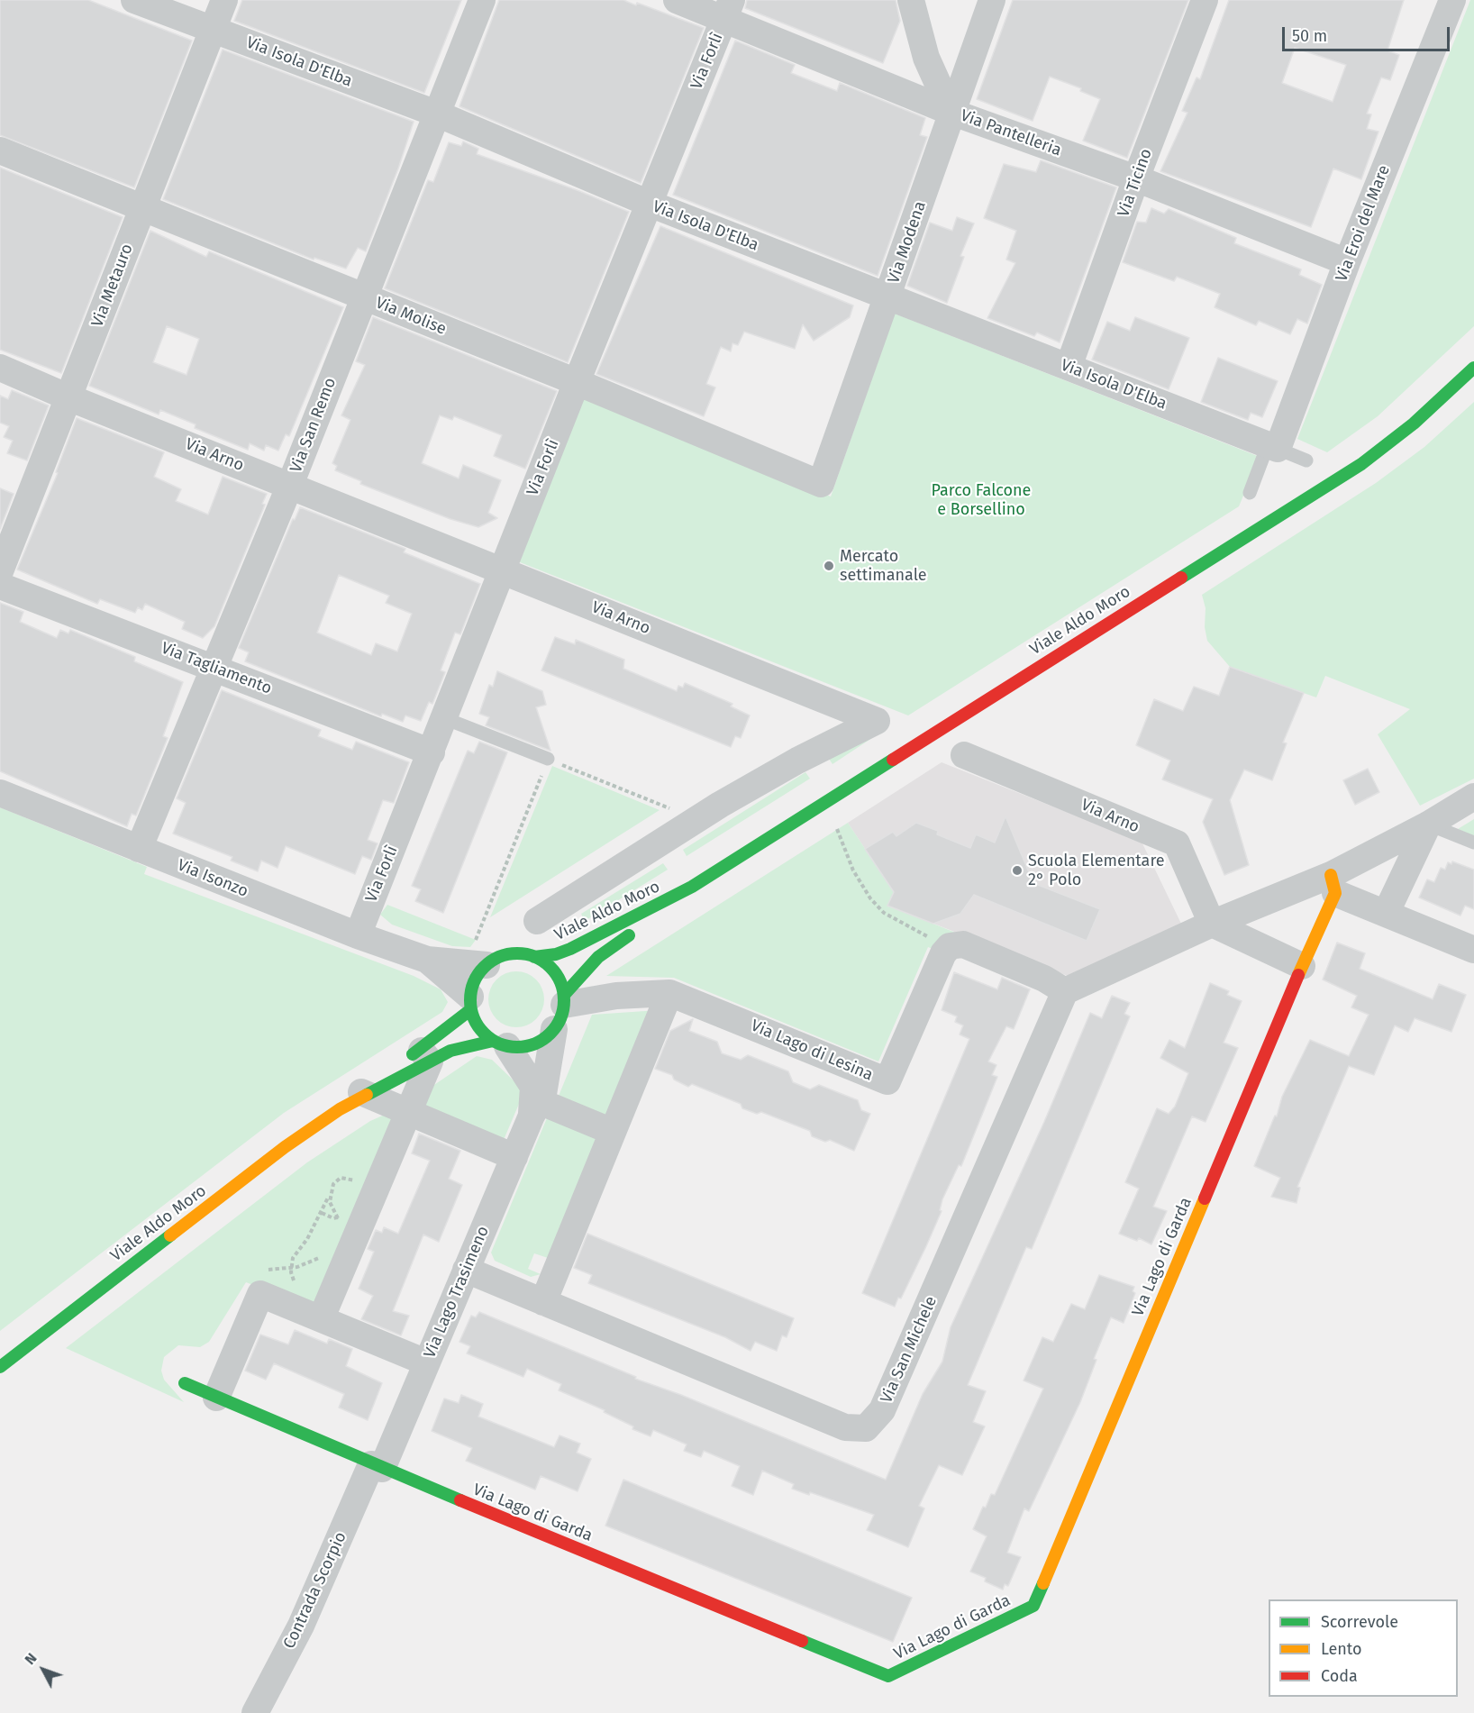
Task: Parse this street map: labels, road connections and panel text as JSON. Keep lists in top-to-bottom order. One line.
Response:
{"streets":{"main road":["Viale Aldo Moro","Via Lago di Garda"],"street":["Via Forlì","Via Isola D'Elba","Via Pantelleria","Via Ticino","Via Eroi del Mare","Via Modena","Via Metauro","Via Molise","Via San Remo","Via Arno","Via Tagliamento","Via Isonzo","Via Lago di Lesina","Via Lago Trasimeno","Via San Michele","Contrada Scorpio"]},"crossings":[["Via Forlì","Via Isola D'Elba"],["Via Forlì","Via Pantelleria"],["Via Forlì","Via Molise"],["Via Forlì","Via Arno"],["Via Forlì","Via Tagliamento"],["Via Forlì","Via Isonzo"],["Via Isola D'Elba","Via Ticino"],["Via Isola D'Elba","Via Eroi del Mare"],["Via Isola D'Elba","Via Modena"],["Via Isola D'Elba","Via Metauro"],["Via Isola D'Elba","Via San Remo"],["Via Pantelleria","Via Ticino"],["Via Pantelleria","Via Eroi del Mare"],["Via Pantelleria","Via Modena"],["Via Modena","Via Molise"],["Via Metauro","Via Molise"],["Via Metauro","Via Arno"],["Via Molise","Via San Remo"],["Via San Remo","Via Arno"],["Via San Remo","Via Tagliamento"],["Via San Remo","Via Isonzo"],["Viale Aldo Moro","Via Lago di Lesina"],["Viale Aldo Moro","Via Lago Trasimeno"],["Via Lago di Lesina","Via Lago Trasimeno"],["Via Lago di Garda","Via Lago Trasimeno"],["Via Lago di Garda","Contrada Scorpio"],["Via Lago Trasimeno","Via San Michele"],["Via Lago Trasimeno","Contrada Scorpio"]],"parks":["Parco Falcone e Borsellino"],"places":["Mercato settimanale","Scuola Elementare 2° Polo"],"legend":["Scorrevole","Lento","Coda"],"scale_bar":"50 m","north":"top left"}
